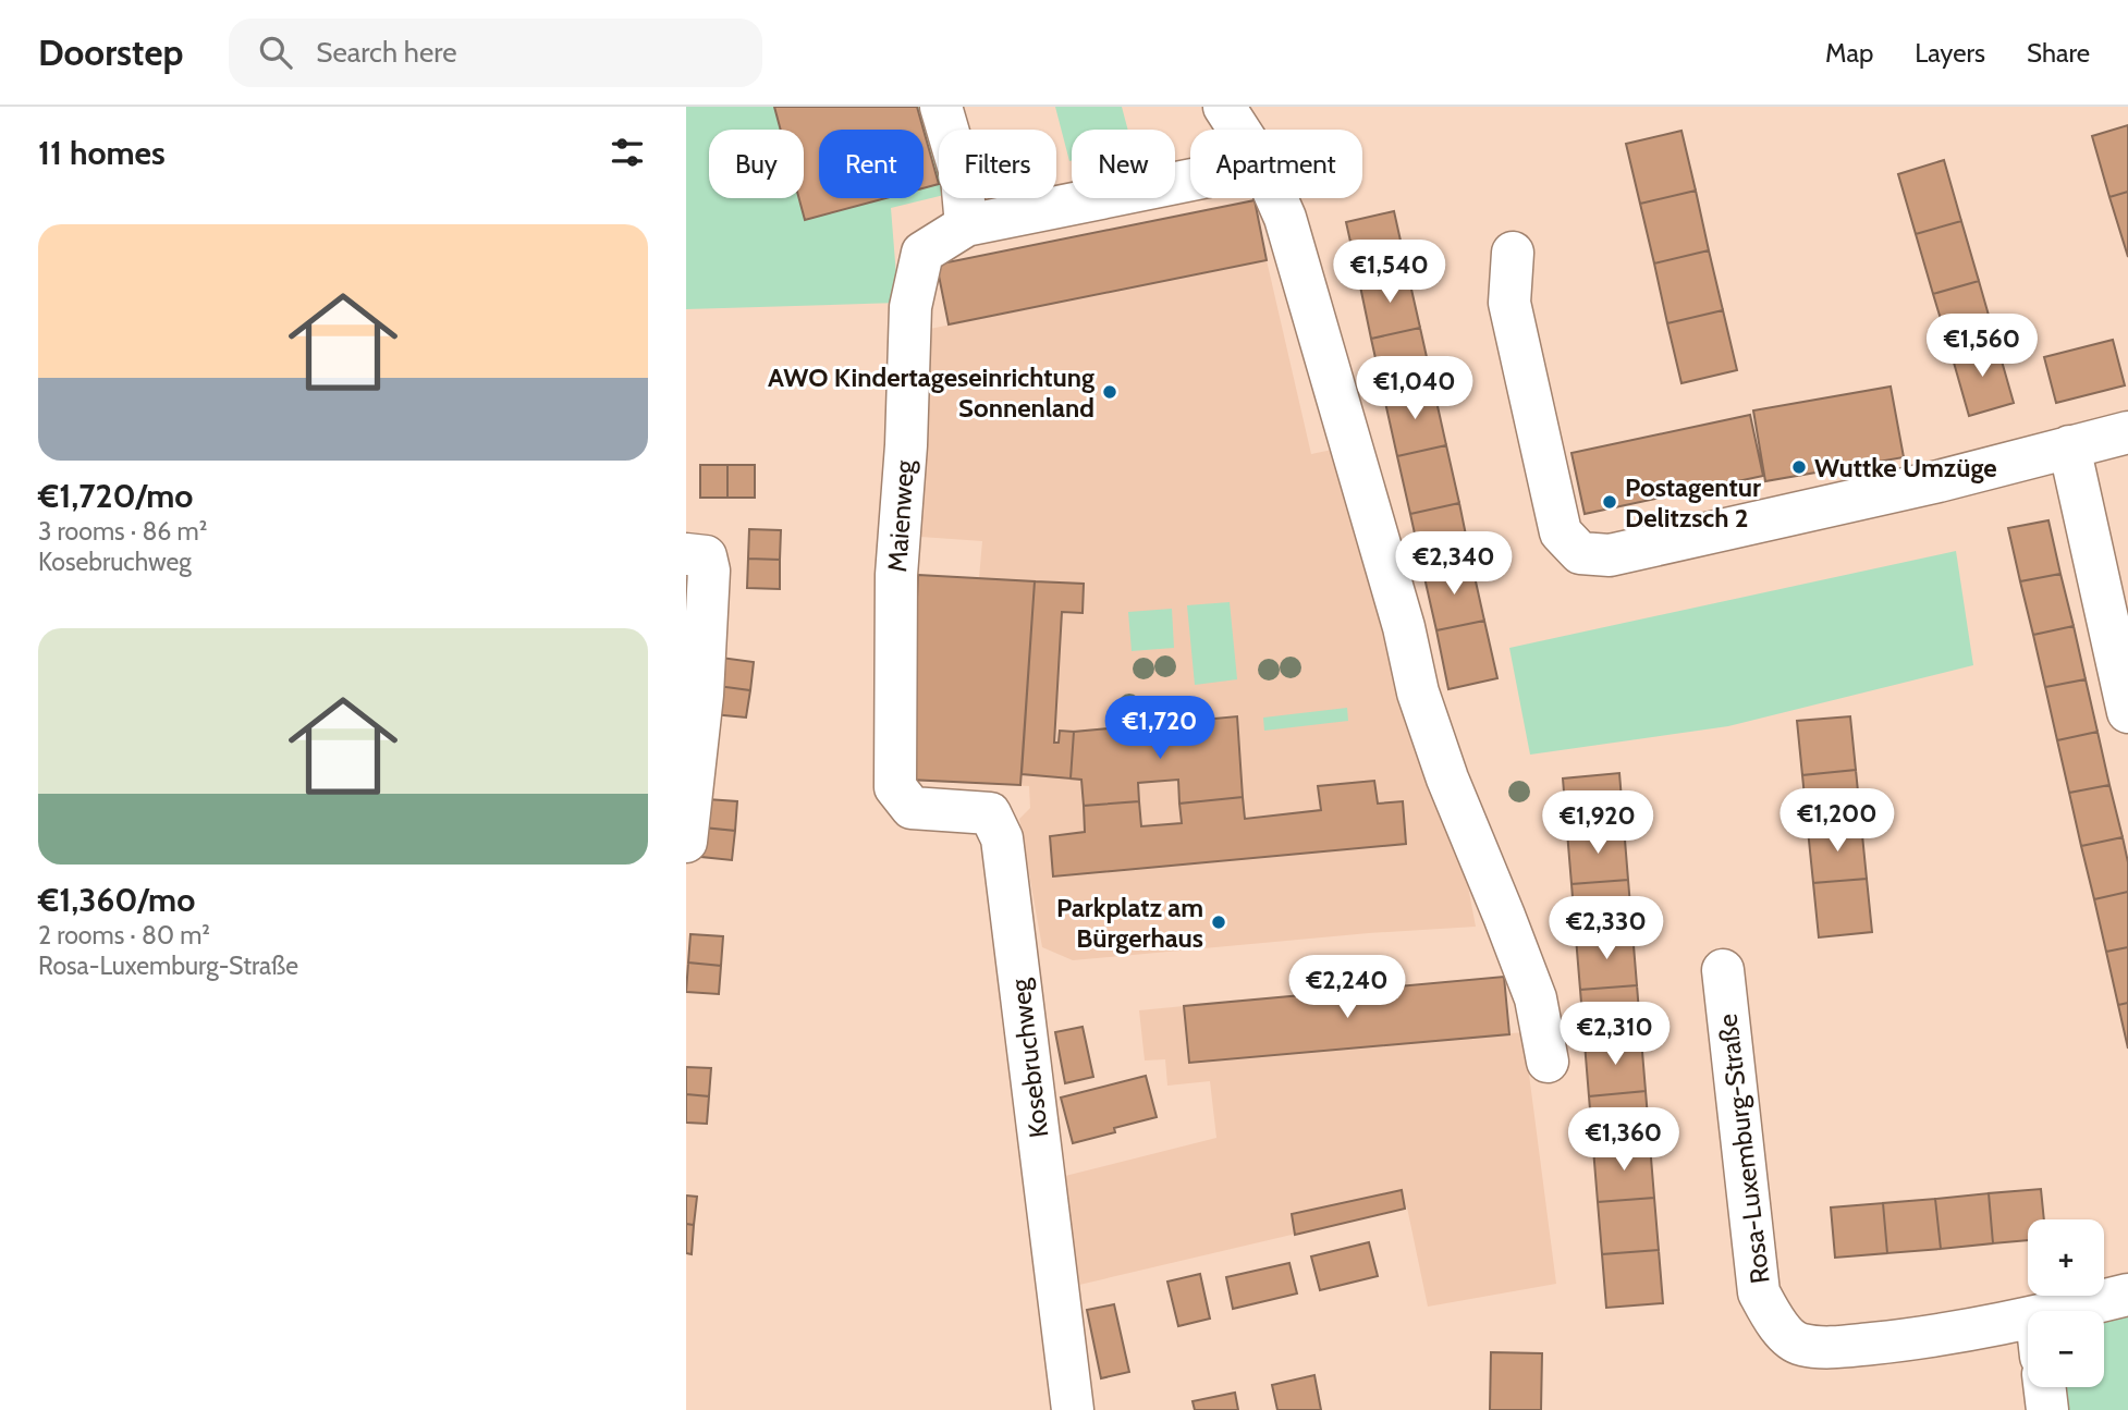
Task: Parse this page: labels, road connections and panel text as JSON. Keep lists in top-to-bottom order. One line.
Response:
{"streets":{"street":["Maienweg","Kosebruchweg","Rosa-Luxemburg-Straße"]},"crossings":[["Maienweg","Kosebruchweg"]],"places":["AWO Kindertageseinrichtung Sonnenland","Wuttke Umzüge","Postagentur Delitzsch 2","Parkplatz am Bürgerhaus"],"page":{"header":"Doorstep","search":"Search here","nav":["Map","Layers","Share"],"heading":"11 homes","chip":["Buy","Rent","Filters","New","Apartment"],"list":[{"name":"€1,720/mo","note":"3 rooms · 86 m² · Kosebruchweg"},{"name":"€1,360/mo","note":"2 rooms · 80 m² · Rosa-Luxemburg-Straße"}],"price":["€1,540","€1,560","€1,040","€2,340","€1,720","€1,200","€1,920","€2,330","€2,240","€2,310","€1,360"],"map_buttons":["+","−"]}}
